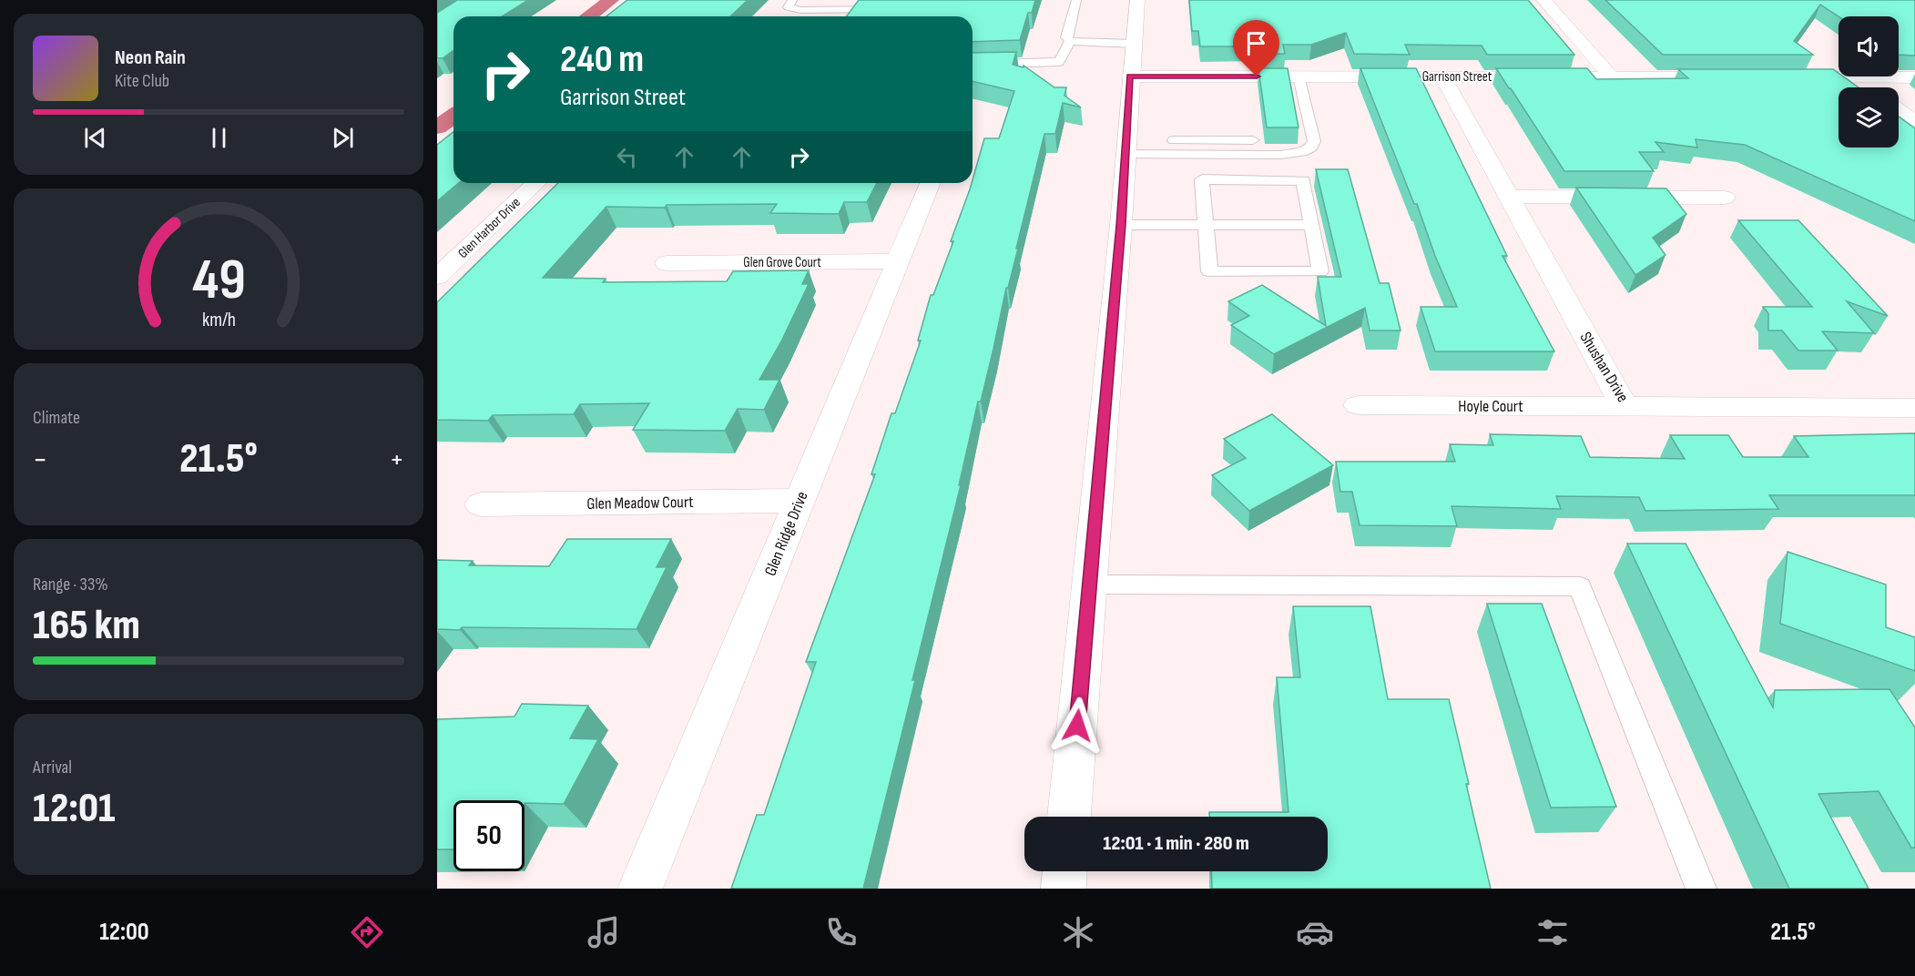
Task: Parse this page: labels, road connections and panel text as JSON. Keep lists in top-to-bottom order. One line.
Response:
{"streets":{"street":["Garrison Street","Glen Harbor Drive","Glen Grove Court","Shushan Drive","Hoyle Court","Glen Meadow Court","Glen Ridge Drive"]},"crossings":[["Garrison Street","Shushan Drive"],["Glen Grove Court","Glen Ridge Drive"],["Shushan Drive","Hoyle Court"],["Glen Meadow Court","Glen Ridge Drive"]],"page":{"turn":["240 m","Garrison Street"],"song":["Neon Rain","Kite Club"],"tile":["Climate",["Range · 33%","165 km"],["Arrival","12:01"]],"heat":["−","21.5°","+"],"limit":"50","trip":"12:01 · 1 min · 280 m","tabs":["12:00","21.5°"],"gauge":["49","km/h"]}}
